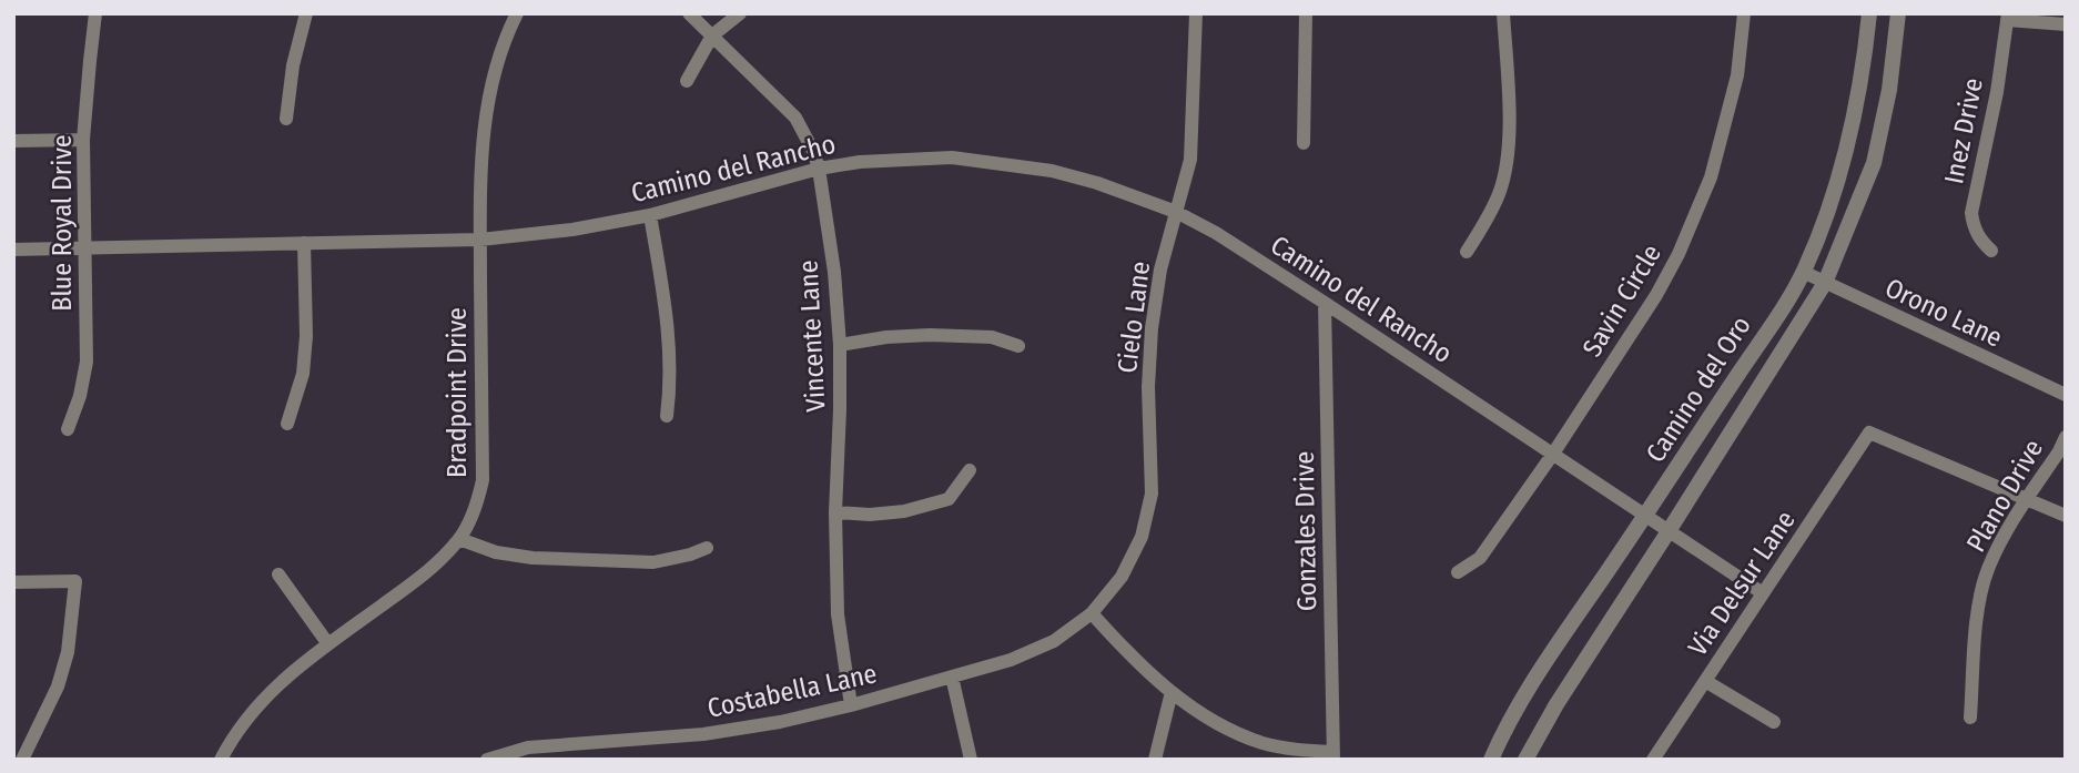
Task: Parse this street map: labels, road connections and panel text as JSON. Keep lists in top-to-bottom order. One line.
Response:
{"streets":{"street":["Inez Drive","Camino del Rancho","Blue Royal Drive","Savin Circle","Orono Lane","Cielo Lane","Vincente Lane","Camino del Oro","Bradpoint Drive","Plano Drive","Gonzales Drive","Via Delsur Lane","Costabella Lane"]},"crossings":[["Camino del Rancho","Blue Royal Drive"],["Camino del Rancho","Savin Circle"],["Camino del Rancho","Cielo Lane"],["Camino del Rancho","Vincente Lane"],["Camino del Rancho","Camino del Oro"],["Camino del Rancho","Bradpoint Drive"],["Camino del Rancho","Gonzales Drive"],["Camino del Rancho","Via Delsur Lane"],["Orono Lane","Camino del Oro"],["Cielo Lane","Costabella Lane"],["Vincente Lane","Costabella Lane"],["Plano Drive","Via Delsur Lane"]]}
